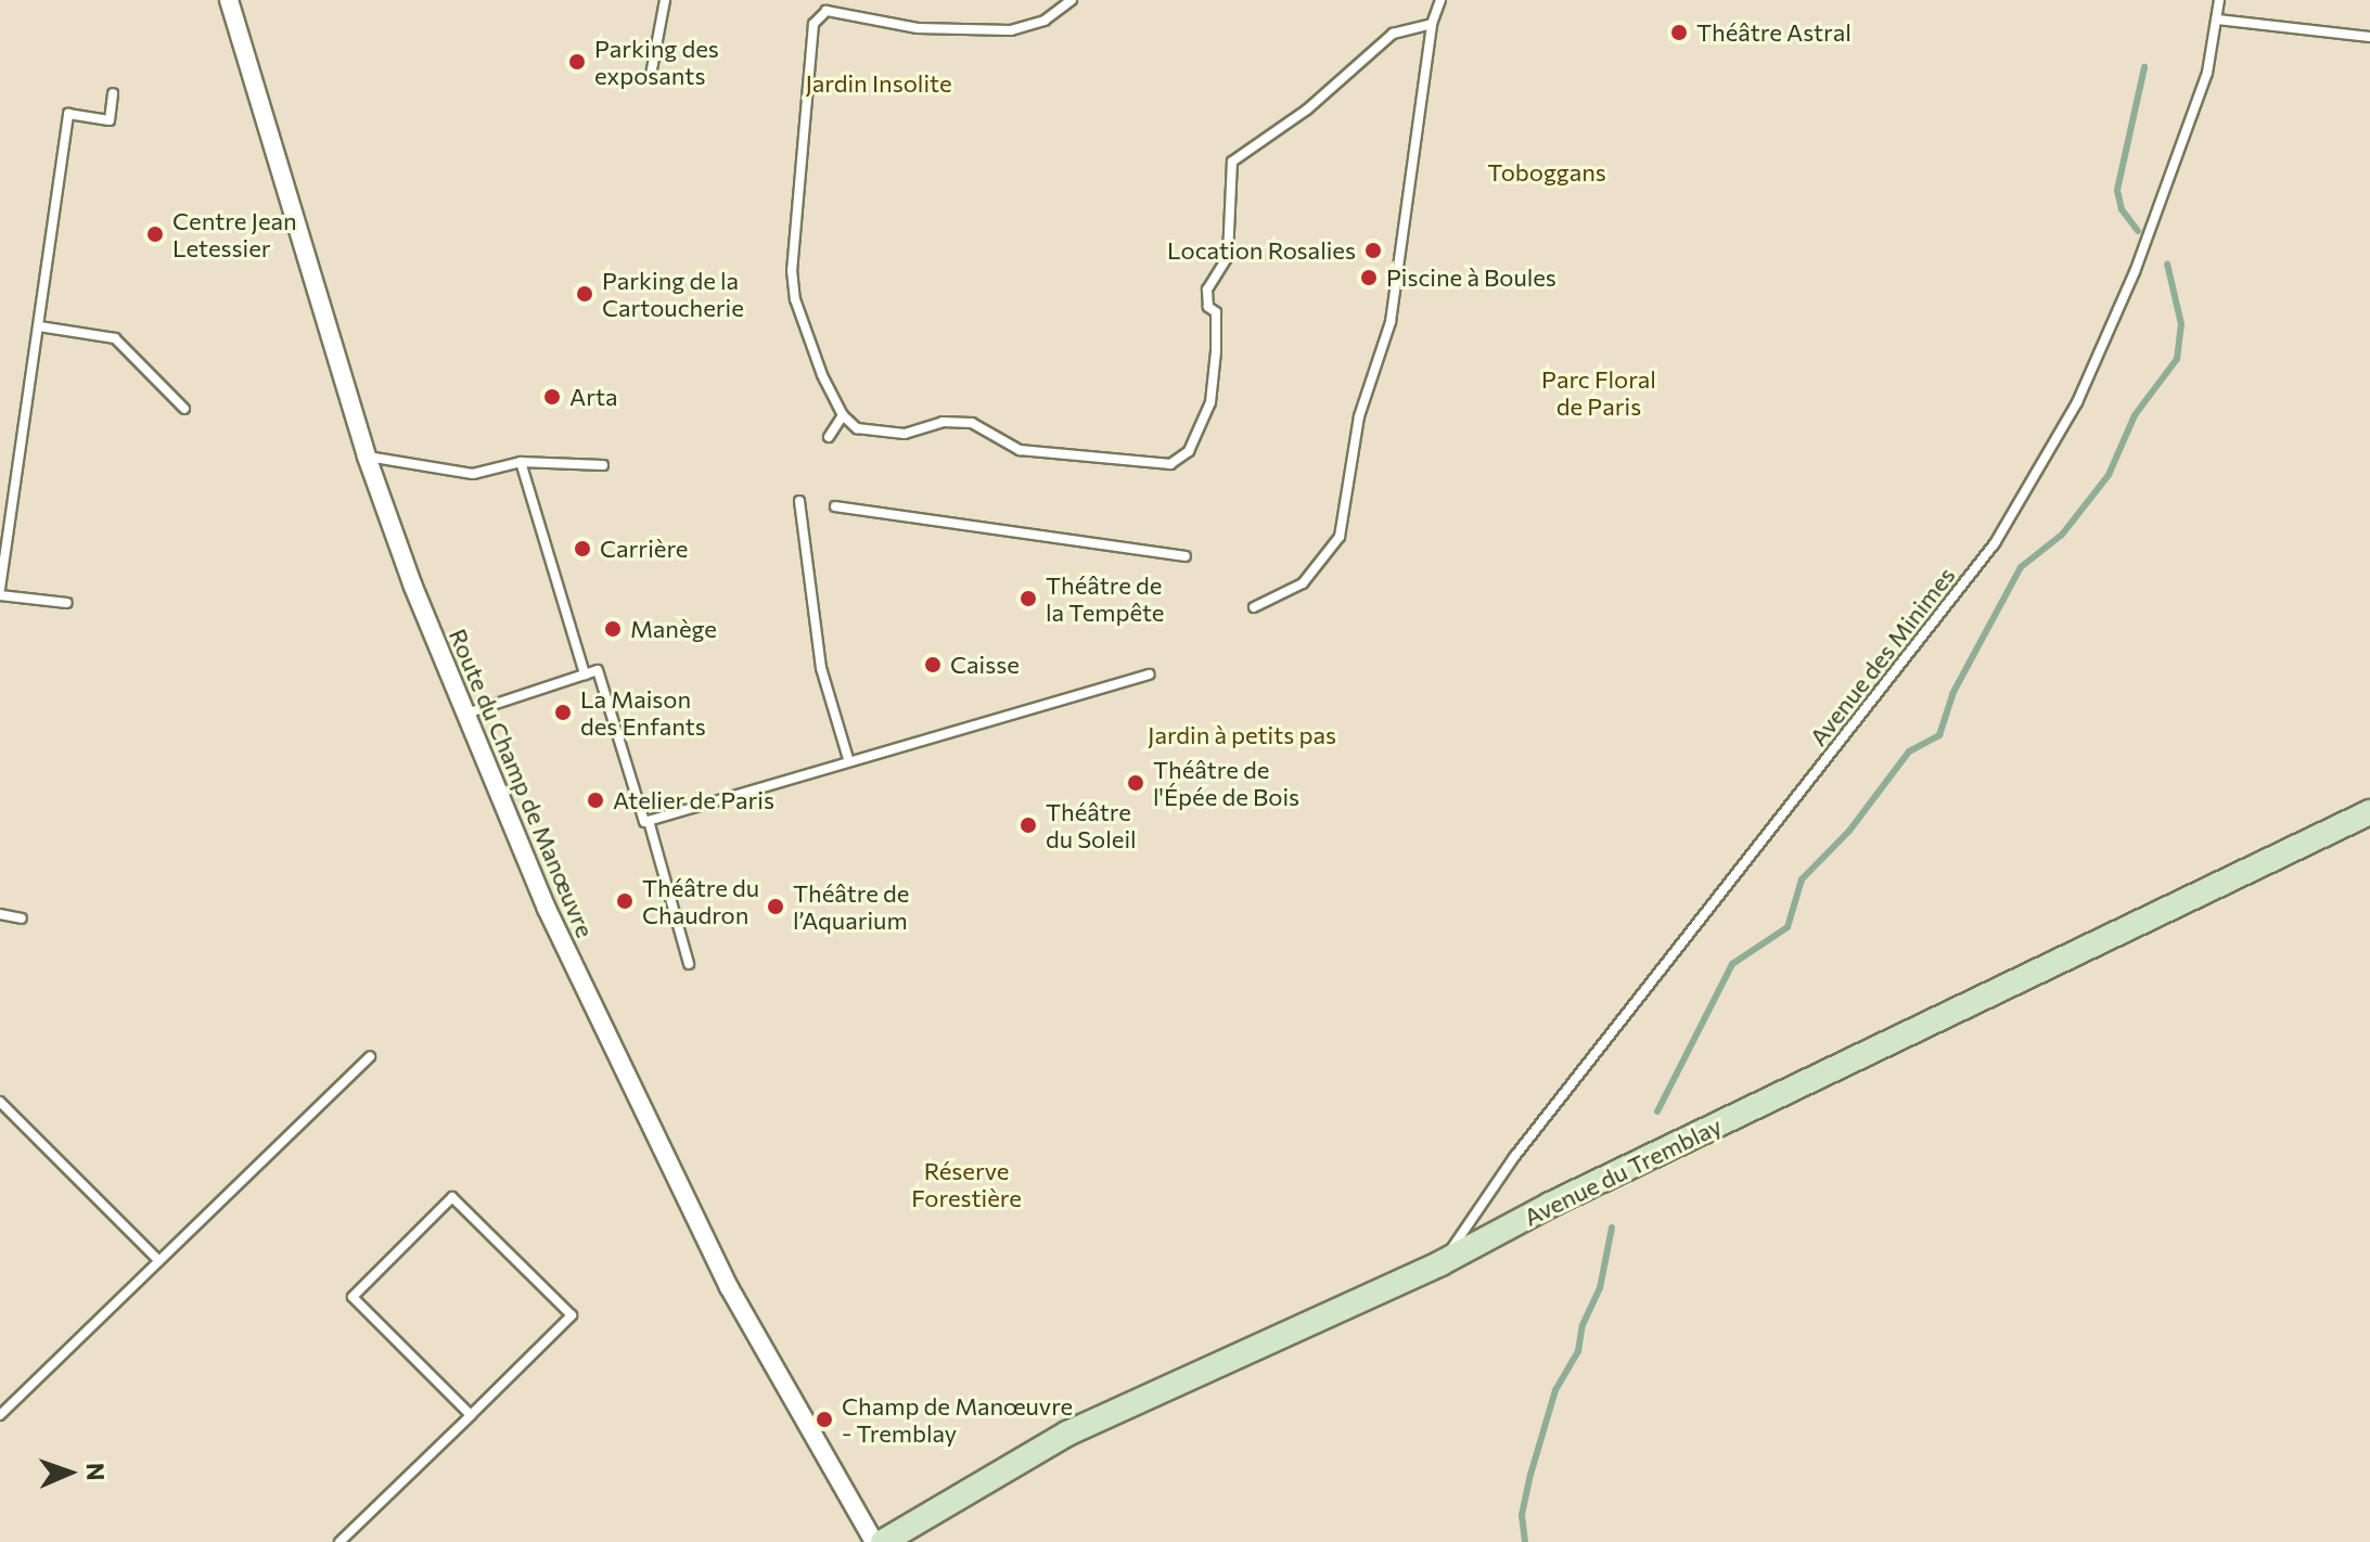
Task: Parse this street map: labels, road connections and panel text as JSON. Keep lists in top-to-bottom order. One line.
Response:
{"streets":{"main road":["Avenue du Tremblay"],"street":["Route du Champ de Manœuvre"],"lane":["Avenue des Minimes"]},"crossings":[["Avenue des Minimes","Avenue du Tremblay"]],"parks":["Jardin Insolite","Toboggans","Parc Floral de Paris","Jardin à petits pas","Réserve Forestière"],"places":["Théâtre Astral","Parking des exposants","Centre Jean Letessier","Location Rosalies","Piscine à Boules","Parking de la Cartoucherie","Arta","Carrière","Théâtre de la Tempête","Manège","Caisse","La Maison des Enfants","Théâtre de l'Épée de Bois","Atelier de Paris","Théâtre du Soleil","Théâtre du Chaudron","Théâtre de l’Aquarium","Champ de Manœuvre - Tremblay"],"north":"right"}
